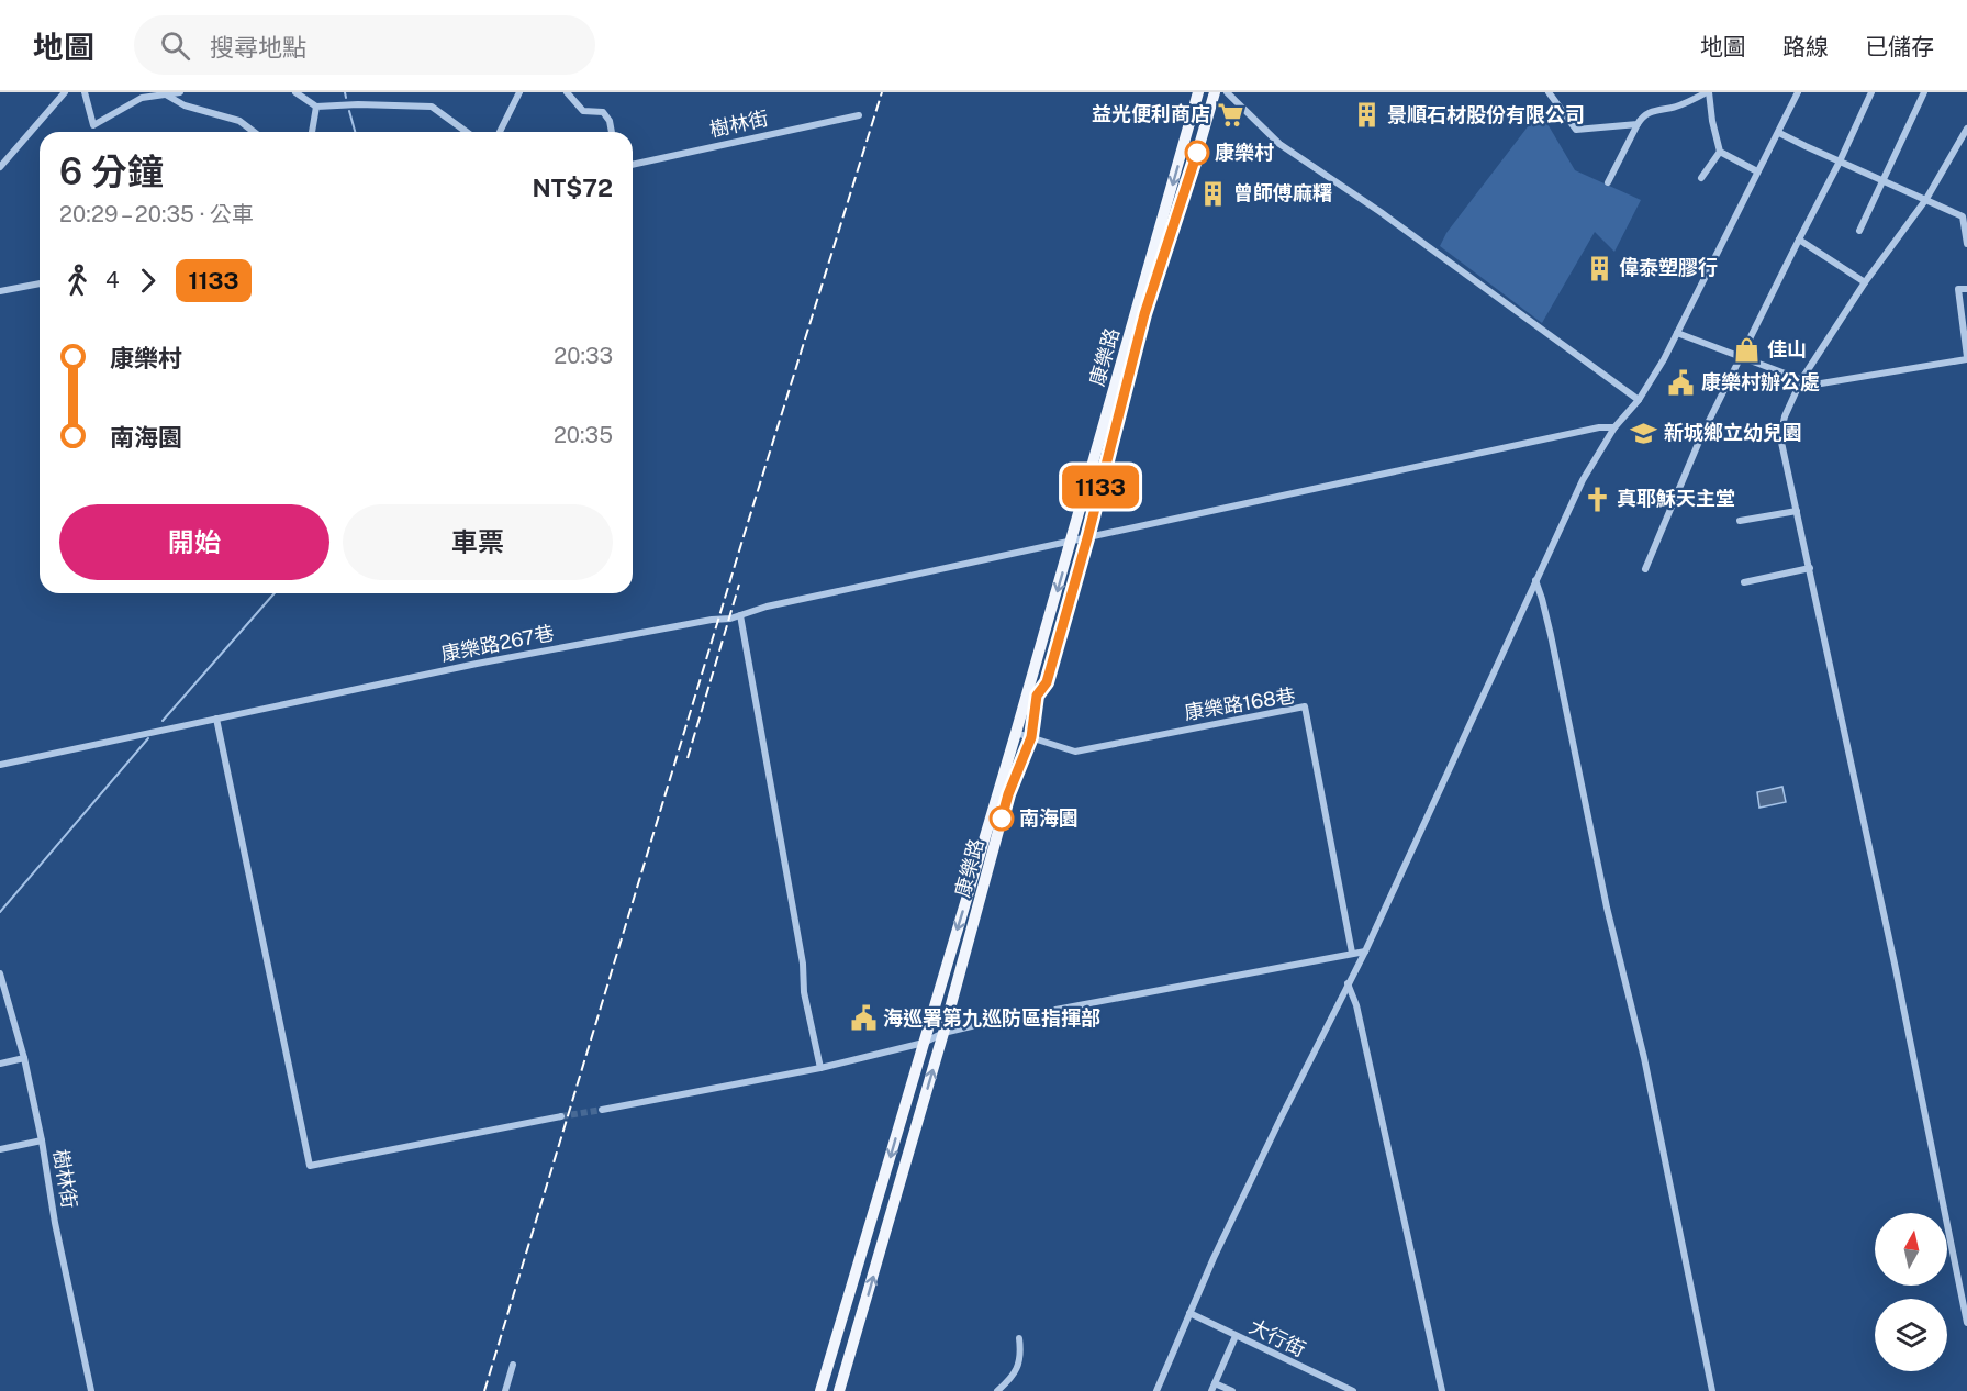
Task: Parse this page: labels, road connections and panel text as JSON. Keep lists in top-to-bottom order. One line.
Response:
{"streets":{"main road":["康樂路"],"street":["樹林街","康樂路267巷","康樂路168巷","大行街"]},"crossings":[["康樂路","康樂路267巷"],["康樂路","康樂路168巷"]],"places":{"supermarket":["益光便利商店"],"building":["景順石材股份有限公司","曾師傅麻糬","偉泰塑膠行"],"other":["康樂村","南海園"],"shop":["佳山"],"public building":["康樂村辦公處","海巡署第九巡防區指揮部"],"school or university":["新城鄉立幼兒園"],"church":["真耶穌天主堂"]},"lines":["bus line 1133"],"north":"top","page":{"header":"地圖","search":"搜尋地點","nav":["地圖","路線","已儲存"],"on_map":"1133","heading":["6 分鐘","20:29 – 20:35 · 公車","NT$72"],"legs":["4","1133"],"list":[{"name":"康樂村","value":"20:33"},{"name":"南海園","value":"20:35"}],"buttons":["開始","車票"]}}
